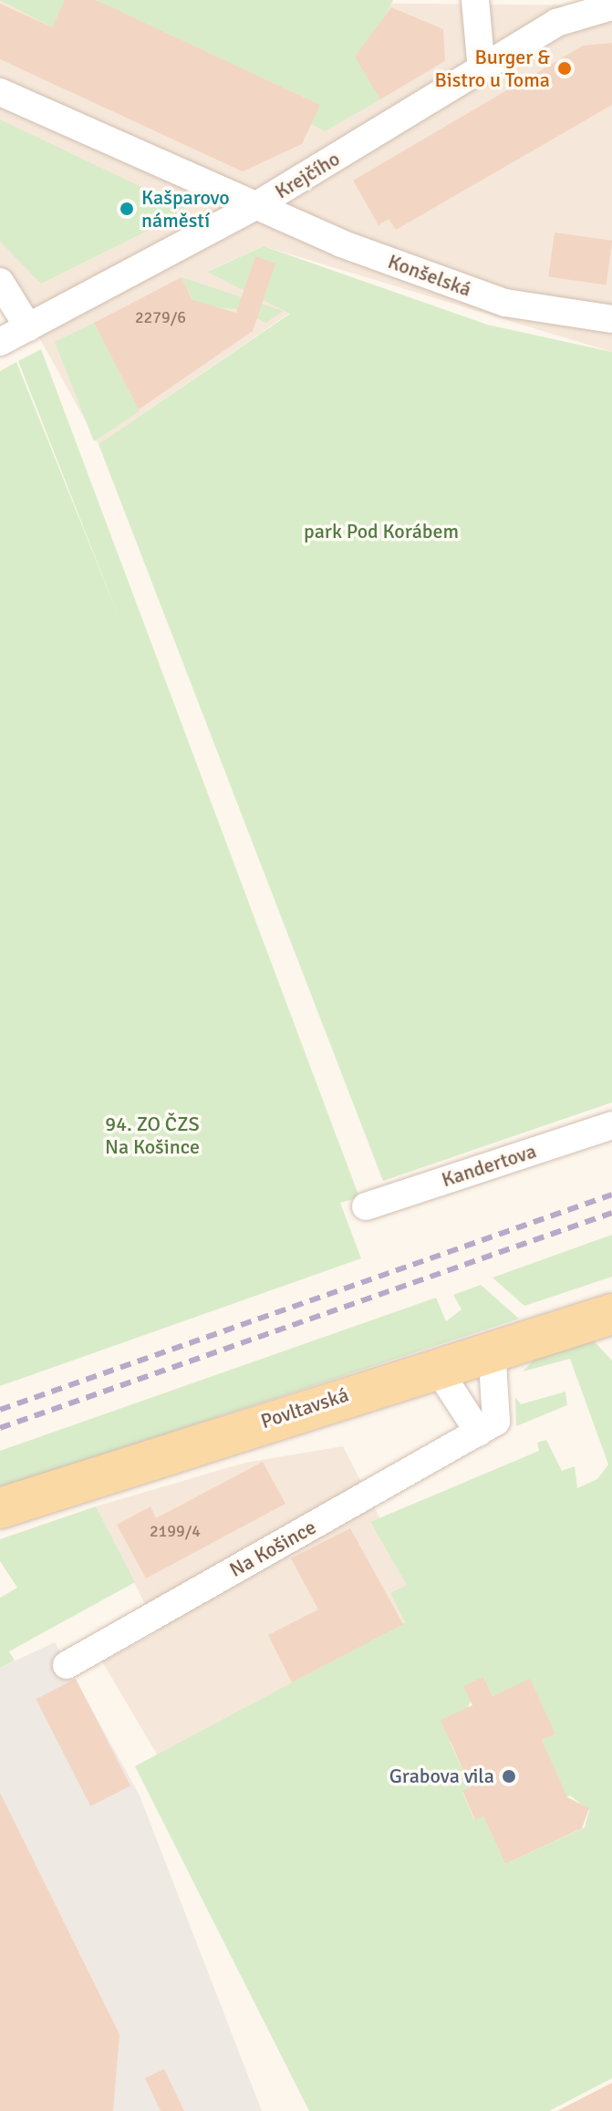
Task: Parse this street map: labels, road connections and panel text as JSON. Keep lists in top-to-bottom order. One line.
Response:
{"streets":{"main road":["Povltavská"],"street":["Krejčího","Konšelská","Kandertova","Na Košince"]},"crossings":[["Krejčího","Konšelská"],["Povltavská","Na Košince"]],"parks":["park Pod Korábem","94. ZO ČZS Na Košince"],"places":["Burger & Bistro u Toma","Kašparovo náměstí","Grabova vila"],"house_numbers":["2279/6","2199/4"]}
